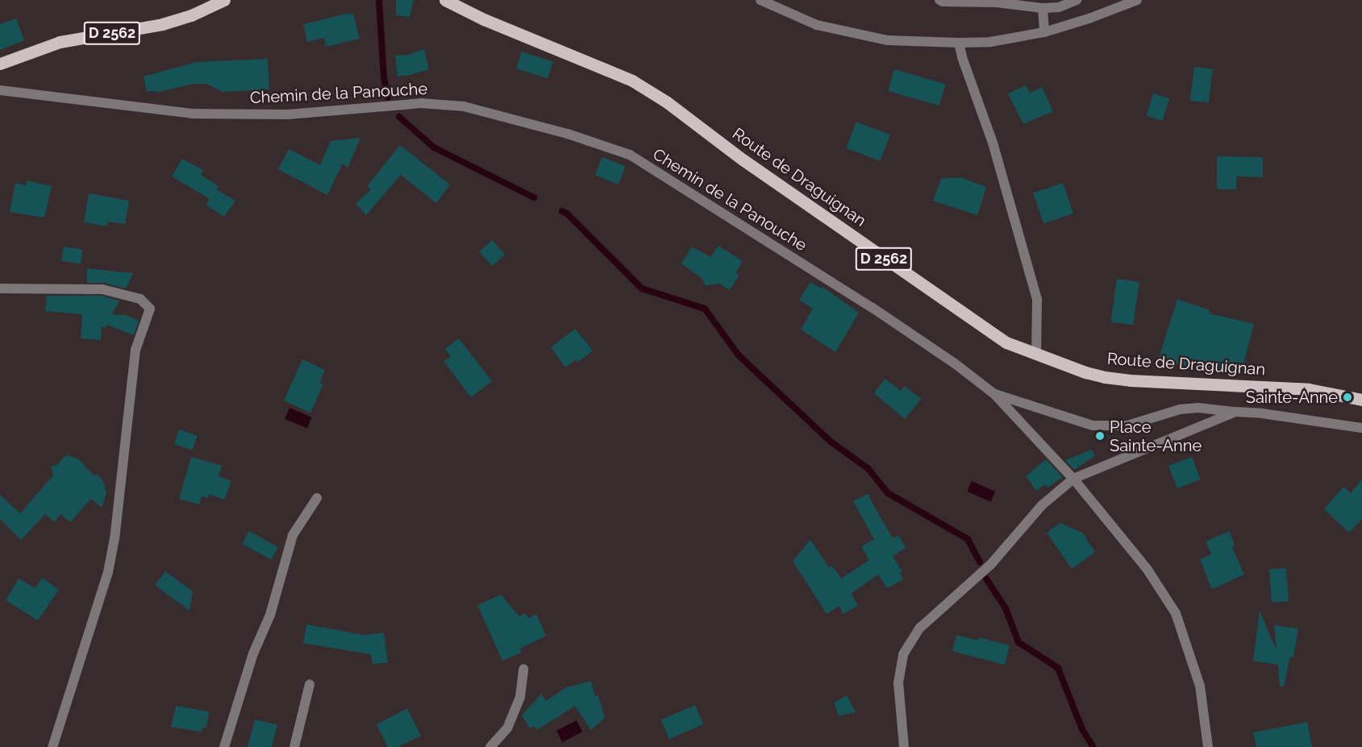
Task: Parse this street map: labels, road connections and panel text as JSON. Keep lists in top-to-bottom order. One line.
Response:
{"streets":{"main road":["D 2562","Route de Draguignan"],"street":["Chemin de la Panouche"]},"places":["Sainte-Anne","Place Sainte-Anne"]}
